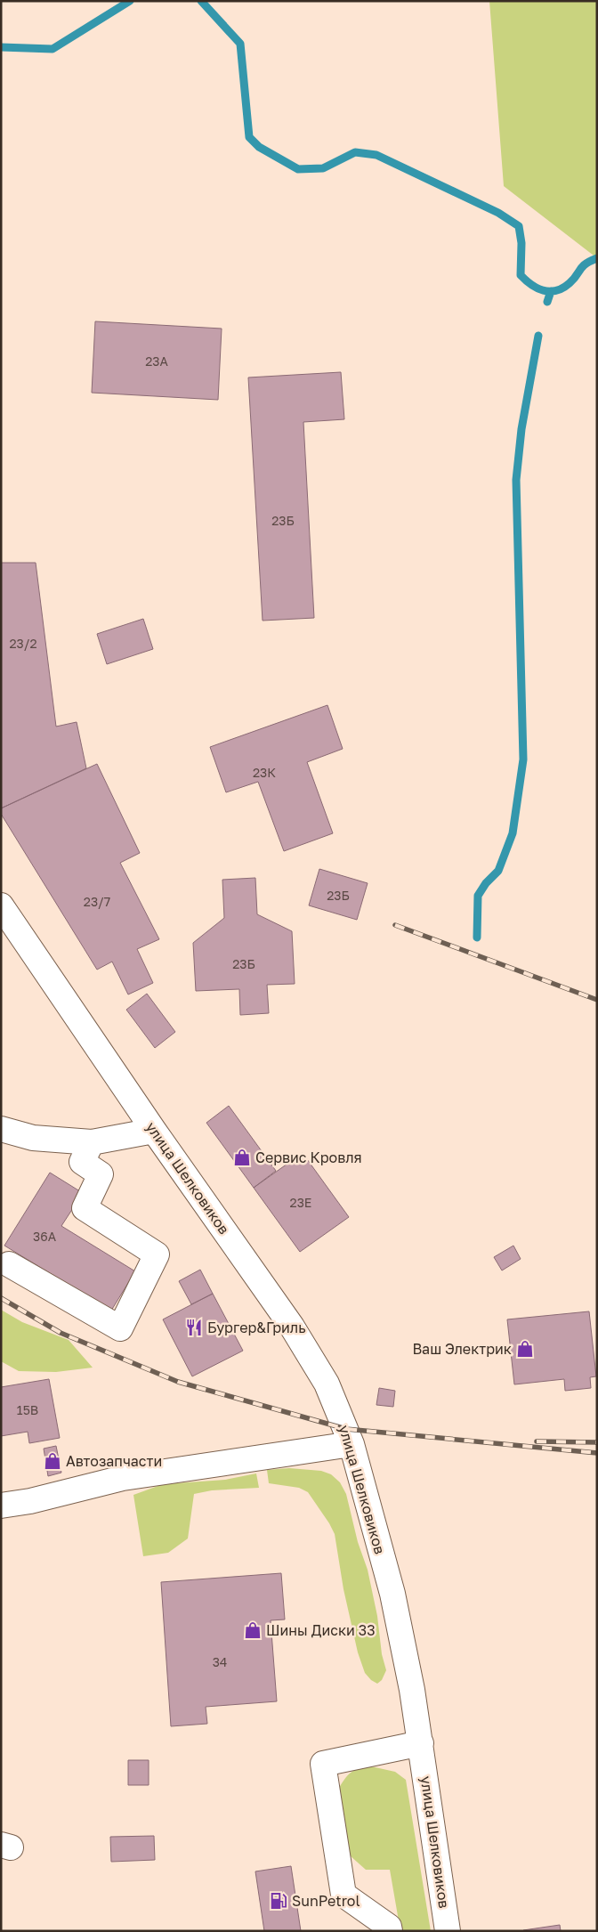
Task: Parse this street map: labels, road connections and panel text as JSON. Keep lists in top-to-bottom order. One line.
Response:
{"streets":{"street":["улица Шелковиков"]},"places":{"shop":["Сервис Кровля","Ваш Электрик","Автозапчасти","Шины Диски 33"],"restaurant":["Бургер&Гриль"],"fuel station":["SunPetrol"]},"house_numbers":["23А","23Б","23/2","23К","23Б","23/7","23Б","23Е","36А","15В","34"]}
